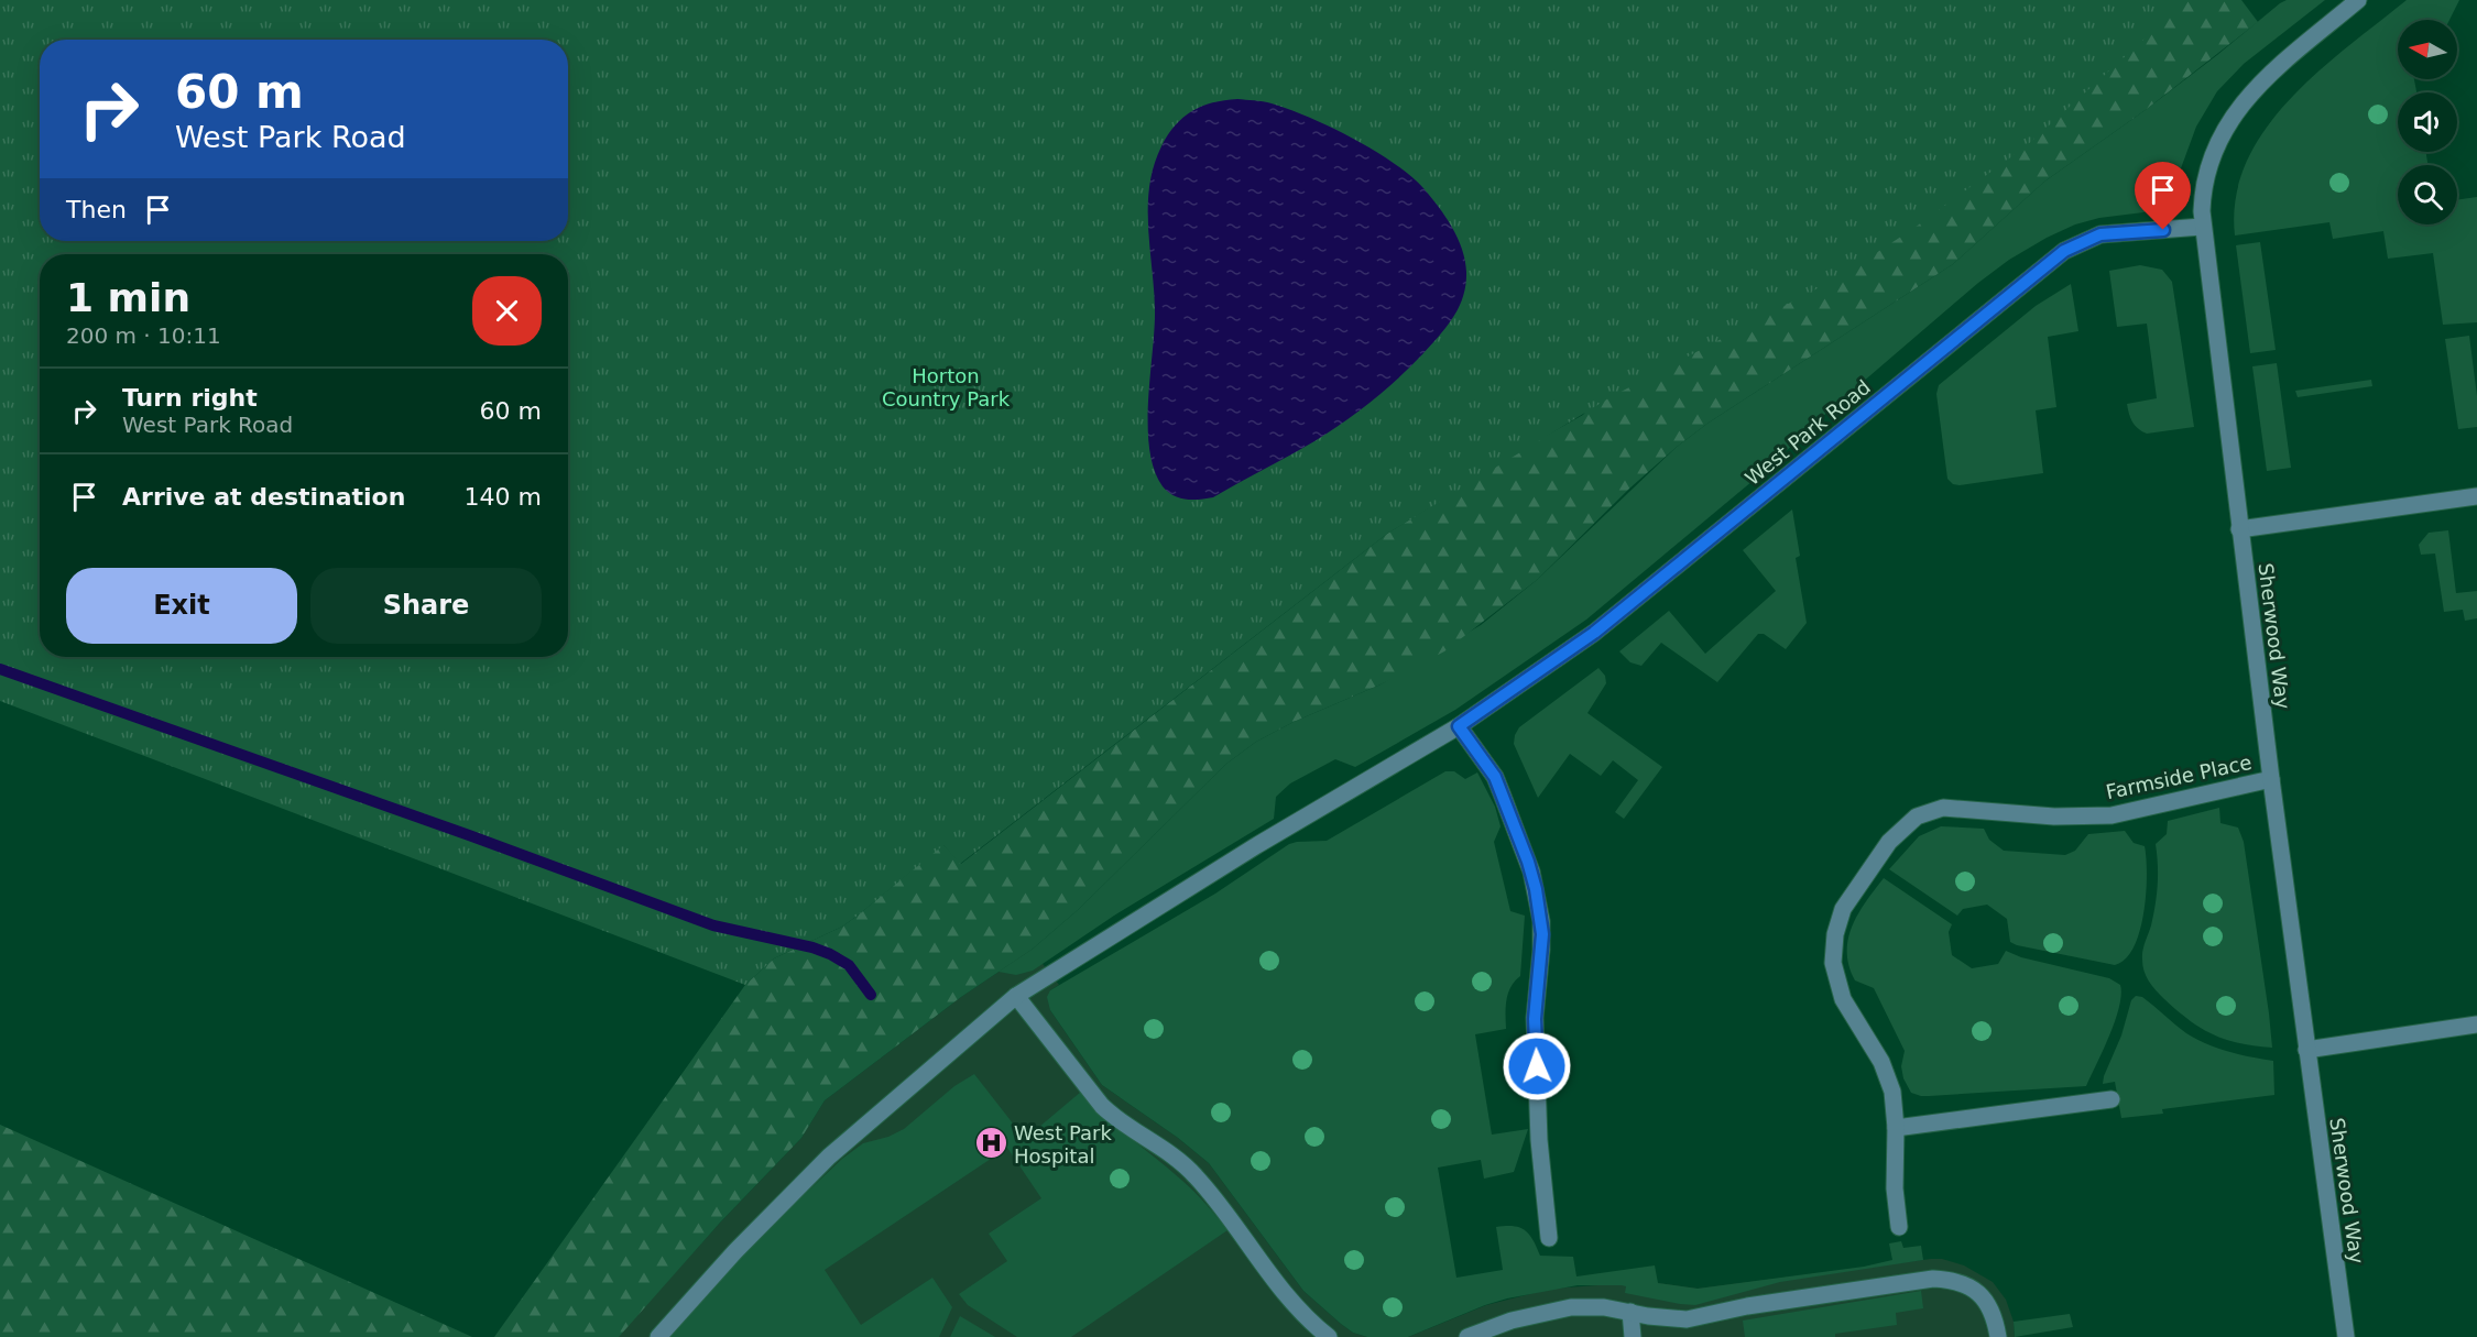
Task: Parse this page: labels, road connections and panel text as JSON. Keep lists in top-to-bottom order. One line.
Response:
{"streets":{"street":["West Park Road","Sherwood Way","Farmside Place"]},"crossings":[["West Park Road","Sherwood Way"],["Sherwood Way","Farmside Place"]],"parks":["Horton Country Park"],"places":{"hospital":["West Park Hospital"]},"north":"left","page":{"turn":["60 m","West Park Road"],"then":"Then","heading":["1 min","200 m · 10:11"],"list":[{"name":"Turn right","note":"West Park Road","value":"60 m"},{"name":"Arrive at destination","value":"140 m"}],"buttons":["Exit","Share"]}}
